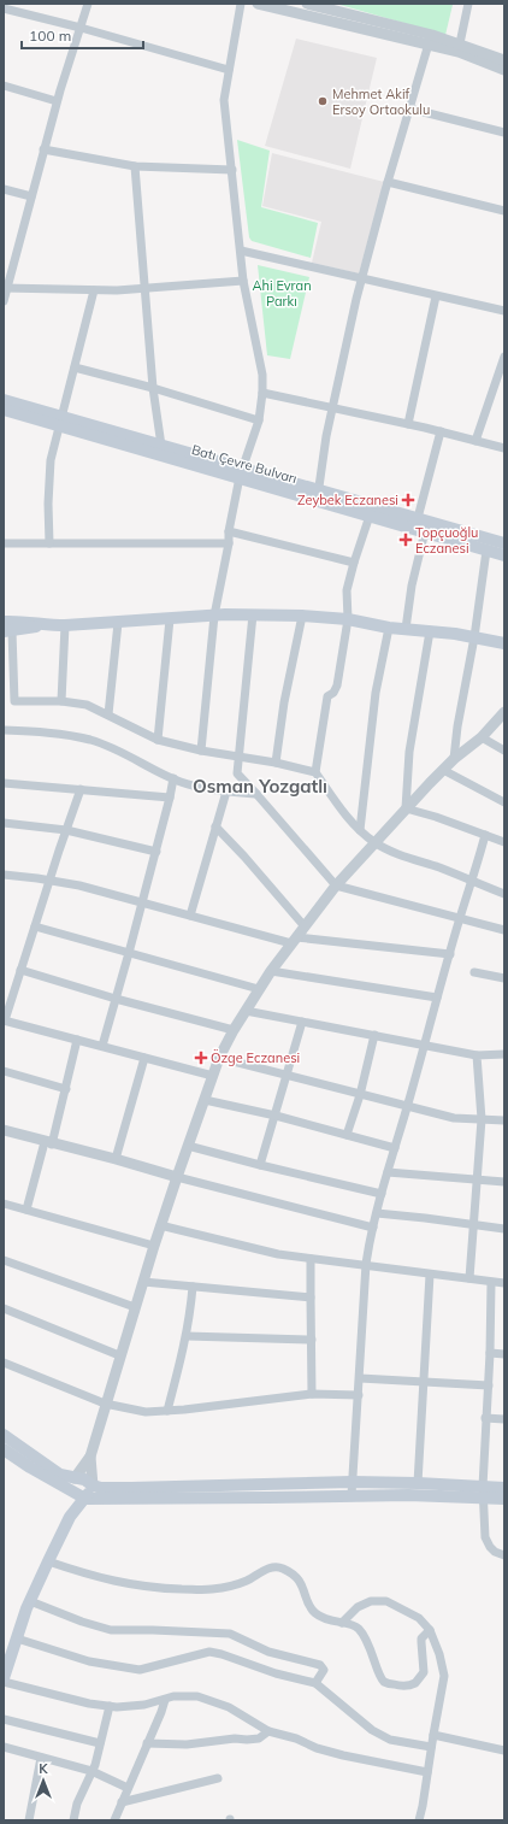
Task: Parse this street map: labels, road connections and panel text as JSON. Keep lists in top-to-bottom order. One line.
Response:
{"streets":{"main road":["Batı Çevre Bulvarı"]},"districts":["Osman Yozgatlı"],"parks":["Ahi Evran Parkı"],"places":{"other":["Mehmet Akif Ersoy Ortaokulu"],"health":["Zeybek Eczanesi","Topçuoğlu Eczanesi","Özge Eczanesi"]},"scale_bar":"100 m","north":"top"}
